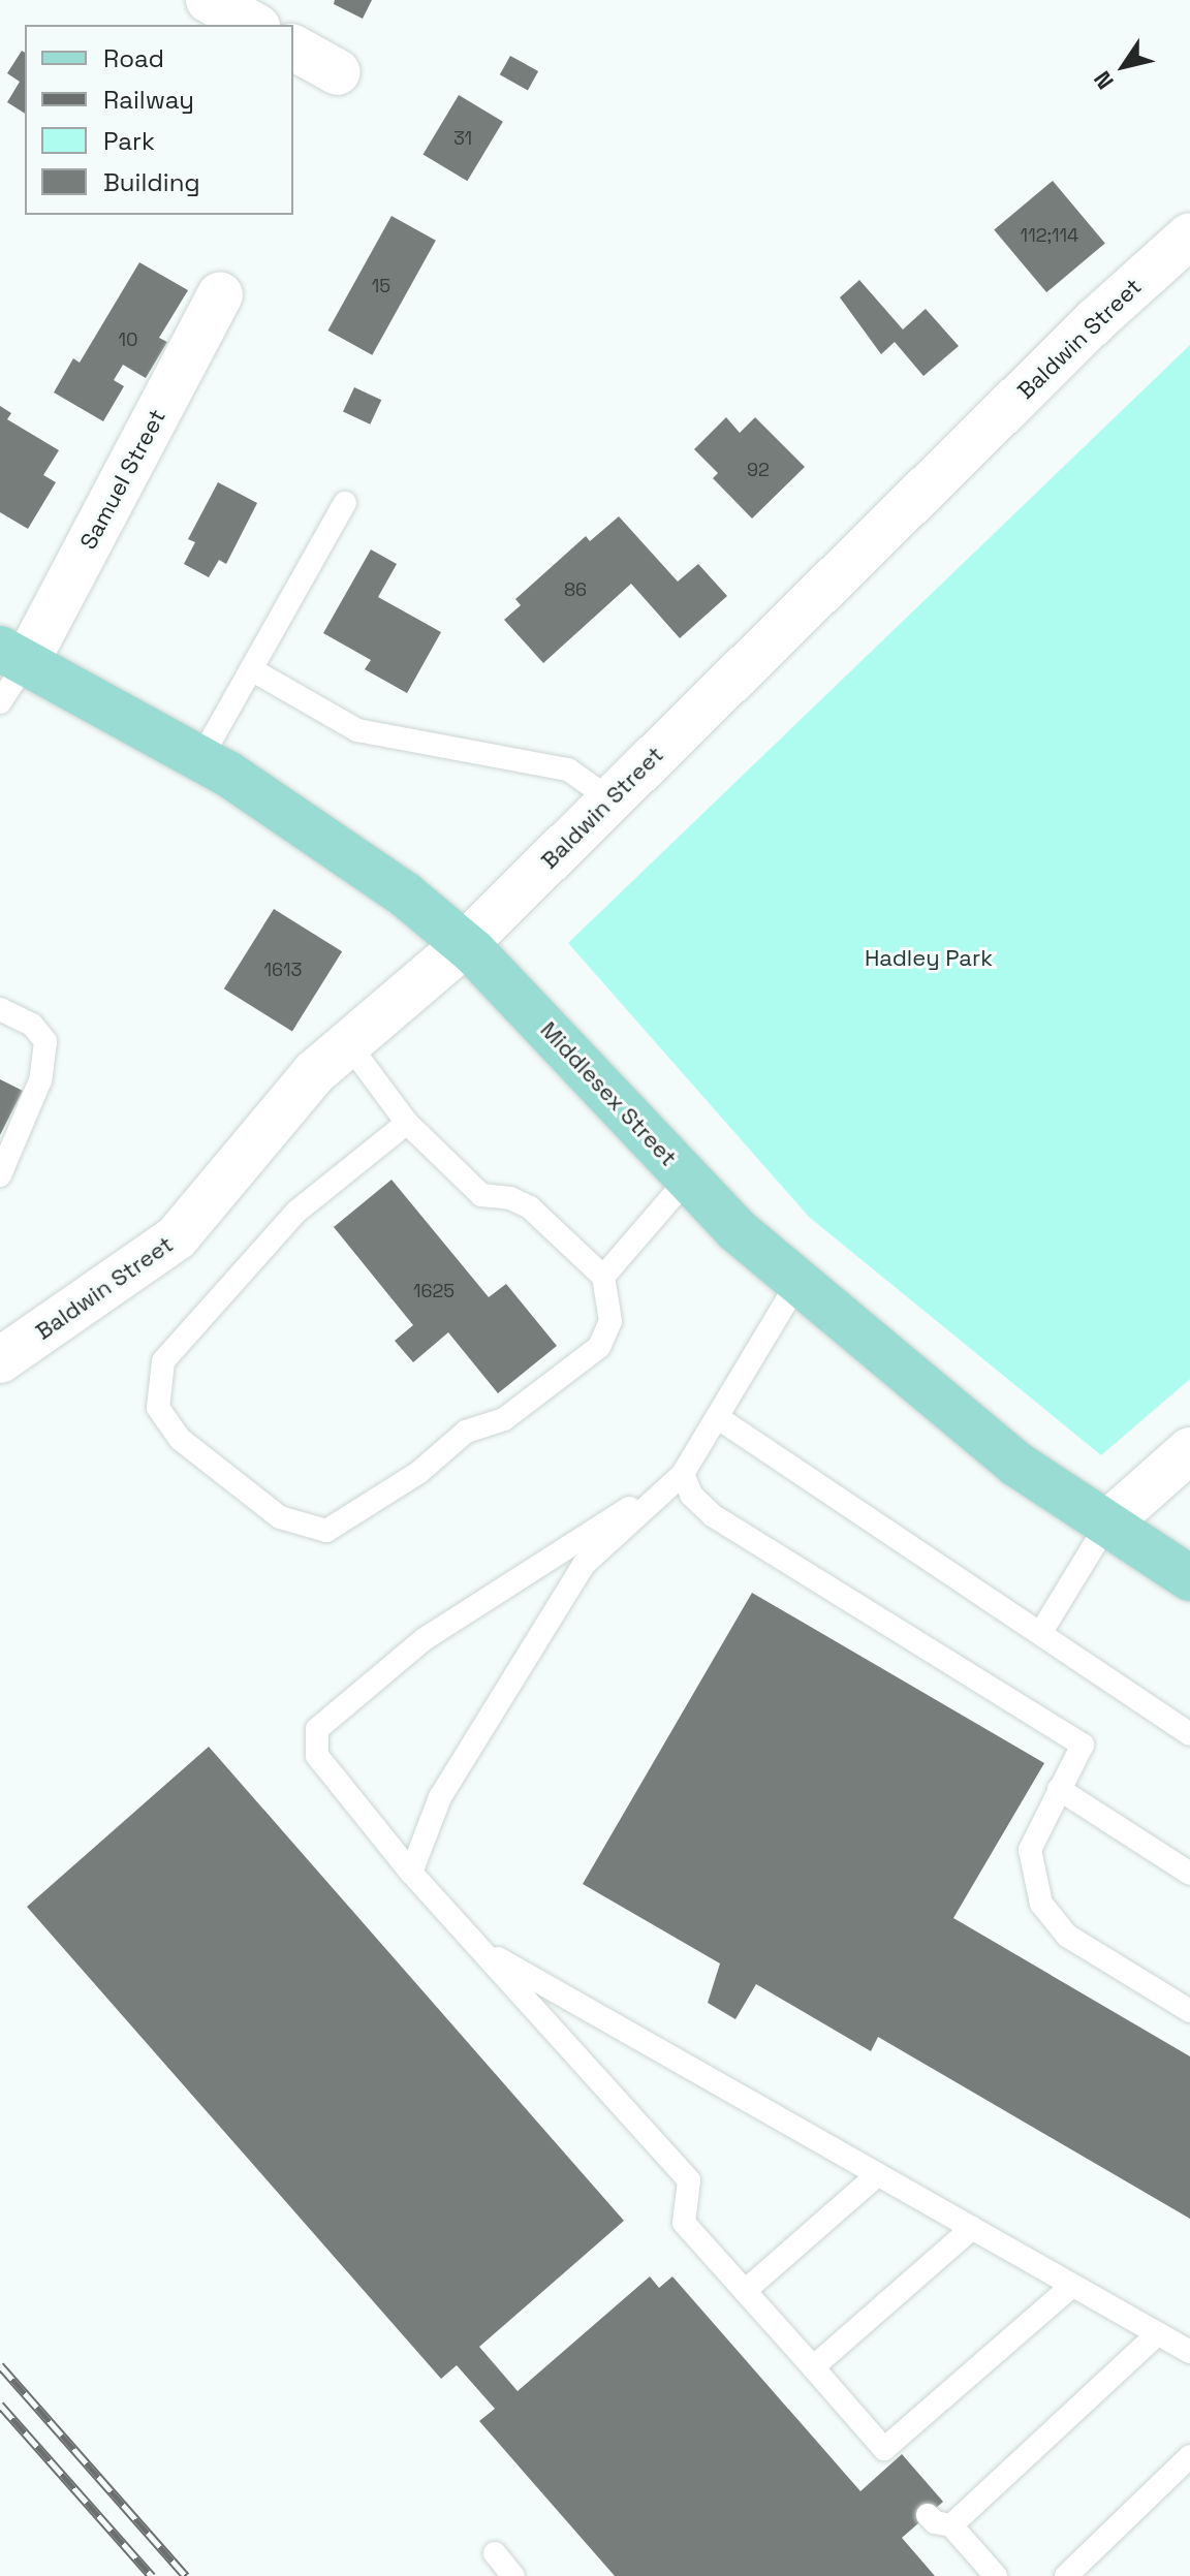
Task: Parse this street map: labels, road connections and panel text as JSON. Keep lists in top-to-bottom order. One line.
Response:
{"streets":{"main road":["Middlesex Street"],"street":["Baldwin Street","Samuel Street"]},"crossings":[["Baldwin Street","Middlesex Street"],["Samuel Street","Middlesex Street"]],"parks":["Hadley Park"],"house_numbers":["31","112;114","15","10","92","86","1613","1625"],"legend":["Road","Railway","Park","Building"],"north":"bottom left"}
